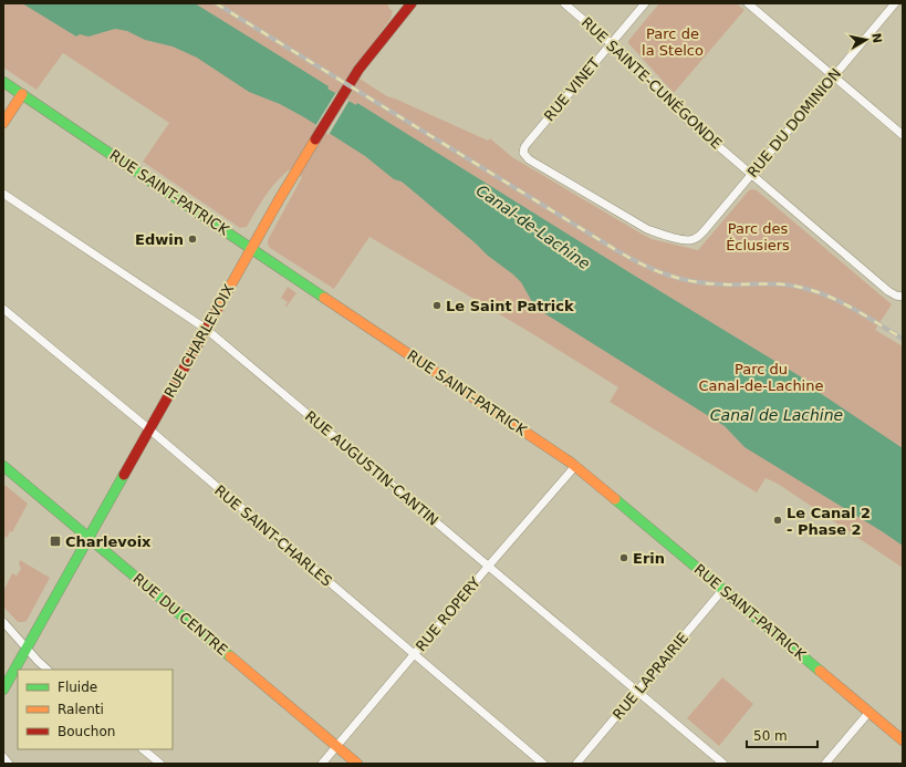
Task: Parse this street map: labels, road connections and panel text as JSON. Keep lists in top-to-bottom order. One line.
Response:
{"streets":{"street":["RUE SAINTE-CUNÉGONDE","RUE VINET","RUE DU DOMINION","RUE SAINT-PATRICK","RUE CHARLEVOIX","RUE AUGUSTIN-CANTIN","RUE SAINT-CHARLES","RUE DU CENTRE","RUE ROPERY","RUE LAPRAIRIE"]},"crossings":[["RUE SAINTE-CUNÉGONDE","RUE VINET"],["RUE SAINTE-CUNÉGONDE","RUE DU DOMINION"],["RUE VINET","RUE DU DOMINION"],["RUE SAINT-PATRICK","RUE CHARLEVOIX"],["RUE SAINT-PATRICK","RUE ROPERY"],["RUE SAINT-PATRICK","RUE LAPRAIRIE"],["RUE CHARLEVOIX","RUE AUGUSTIN-CANTIN"],["RUE CHARLEVOIX","RUE SAINT-CHARLES"],["RUE CHARLEVOIX","RUE DU CENTRE"],["RUE AUGUSTIN-CANTIN","RUE ROPERY"],["RUE AUGUSTIN-CANTIN","RUE LAPRAIRIE"],["RUE SAINT-CHARLES","RUE ROPERY"],["RUE DU CENTRE","RUE ROPERY"]],"water":["Canal-de-Lachine","Canal de Lachine"],"parks":["Parc de la Stelco","Parc des Éclusiers","Parc du Canal-de-Lachine"],"places":{"other":["Edwin","Le Saint Patrick","Le Canal 2 - Phase 2","Erin"],"transit":["Charlevoix"]},"legend":["Fluide","Ralenti","Bouchon"],"scale_bar":"50 m","north":"right"}
